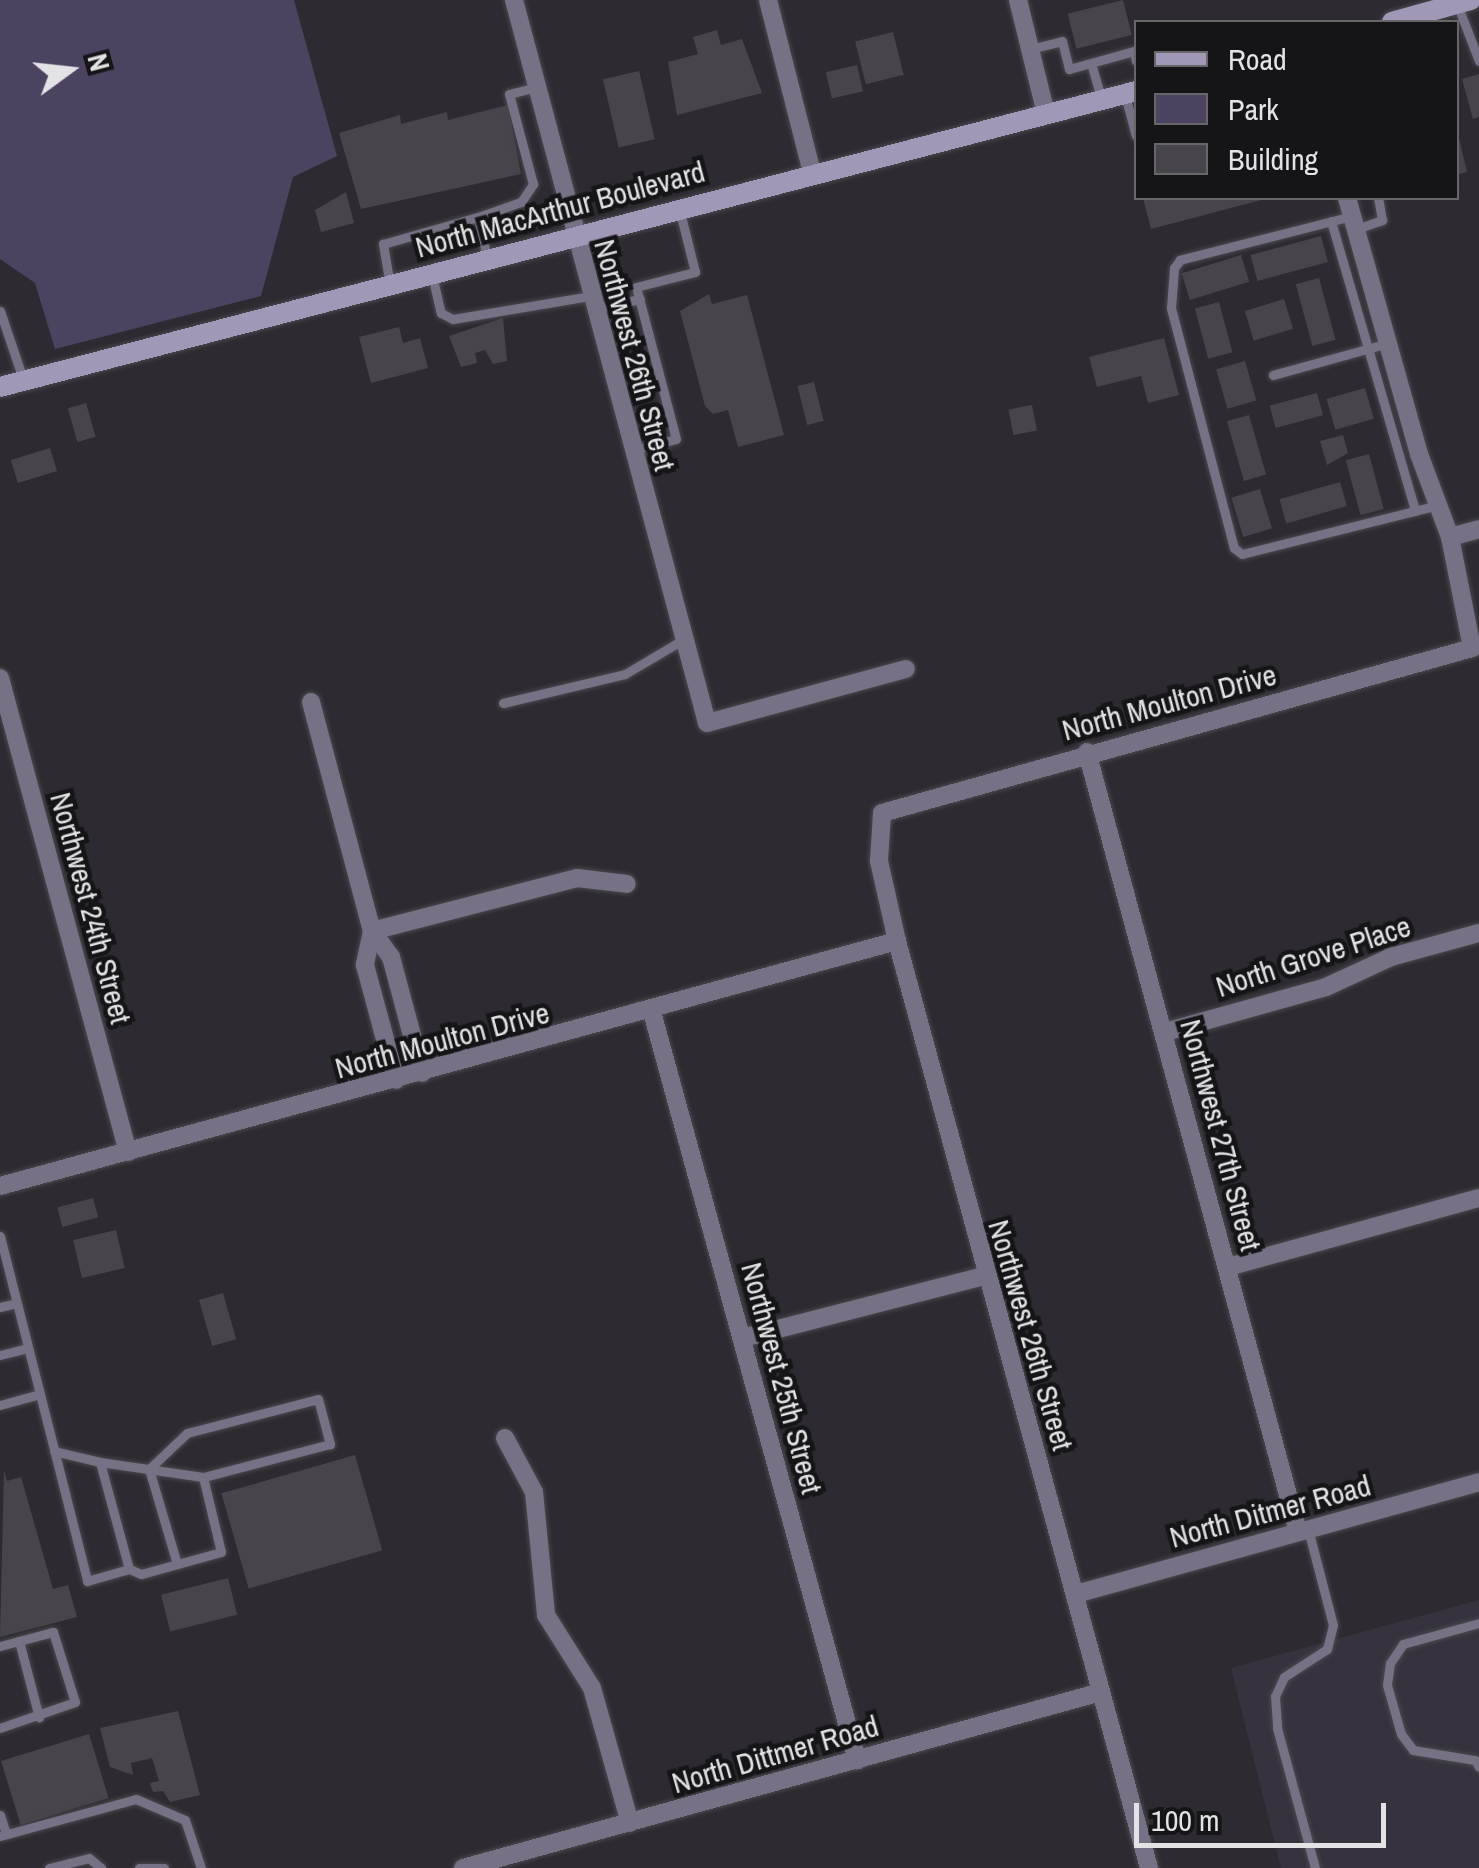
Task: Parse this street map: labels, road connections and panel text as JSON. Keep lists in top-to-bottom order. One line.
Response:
{"streets":{"main road":["North MacArthur Boulevard"],"street":["Northwest 26th Street","North Moulton Drive","Northwest 24th Street","North Grove Place","Northwest 27th Street","Northwest 25th Street","North Ditmer Road","North Dittmer Road"]},"crossings":[["North MacArthur Boulevard","Northwest 26th Street"],["Northwest 26th Street","North Moulton Drive"],["Northwest 26th Street","North Ditmer Road"],["Northwest 26th Street","North Dittmer Road"],["North Moulton Drive","Northwest 24th Street"],["North Moulton Drive","Northwest 27th Street"],["North Moulton Drive","Northwest 25th Street"],["North Grove Place","Northwest 27th Street"],["Northwest 27th Street","North Ditmer Road"],["Northwest 25th Street","North Dittmer Road"]],"legend":["Road","Park","Building"],"scale_bar":"100 m","north":"right"}
